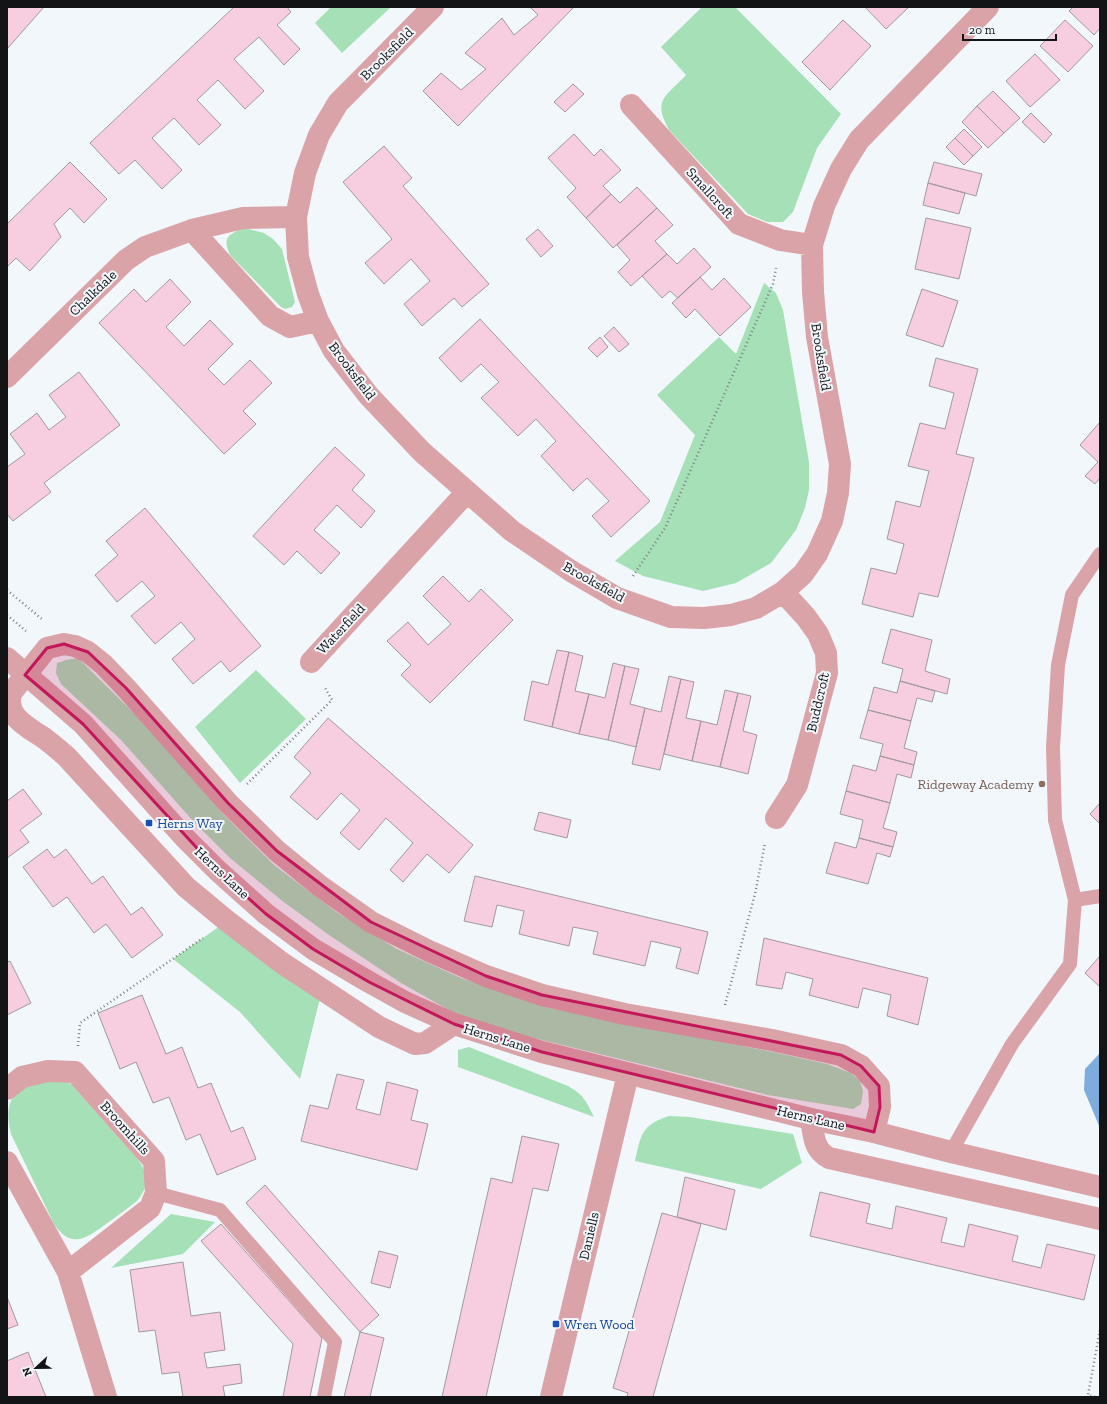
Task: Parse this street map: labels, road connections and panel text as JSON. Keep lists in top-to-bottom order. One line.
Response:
{"streets":{"street":["Brooksfield","Smallcroft","Chalkdale","Waterfield","Buddcroft","Herns Lane","Broomhills","Daniells"]},"crossings":[["Brooksfield","Smallcroft"],["Brooksfield","Chalkdale"],["Brooksfield","Waterfield"],["Brooksfield","Buddcroft"],["Herns Lane","Daniells"]],"places":{"other":["Ridgeway Academy"],"transit":["Herns Way","Wren Wood"]},"scale_bar":"20 m","north":"left"}
